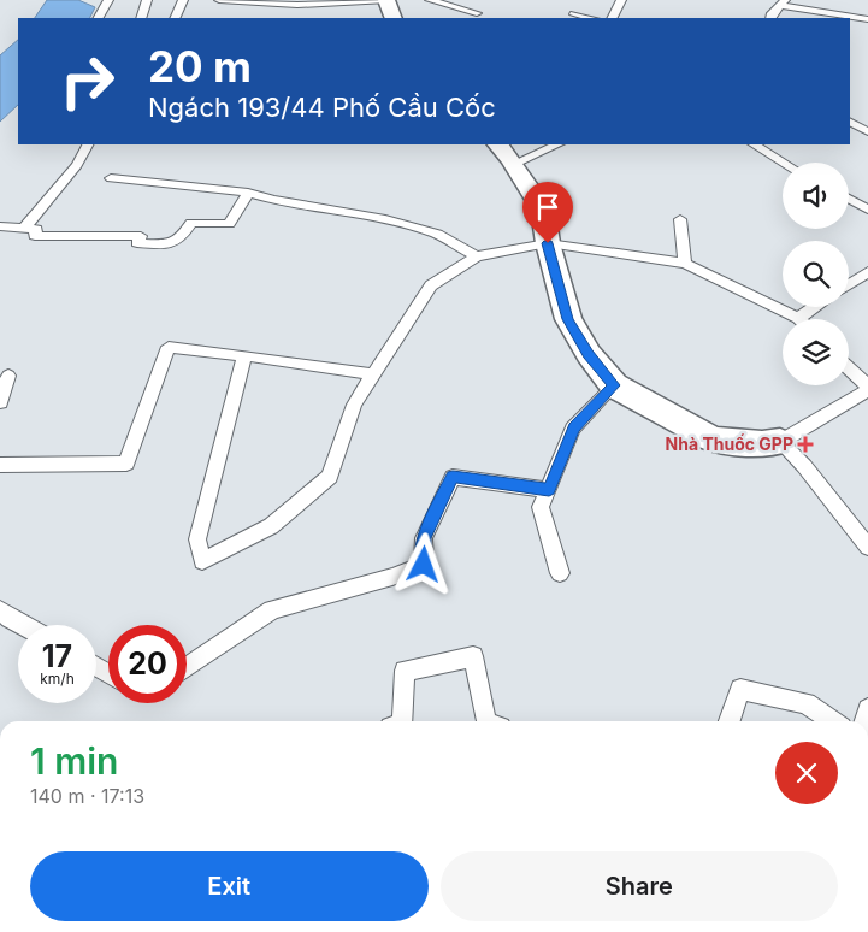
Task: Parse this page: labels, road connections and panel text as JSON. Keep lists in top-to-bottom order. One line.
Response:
{"places":{"health":["Nhà Thuốc GPP"]},"page":{"turn":["20 m","Ngách 193/44 Phố Cầu Cốc"],"speed":"17 km/h","limit":"20","heading":["1 min","140 m · 17:13"],"buttons":["Exit","Share"]}}
